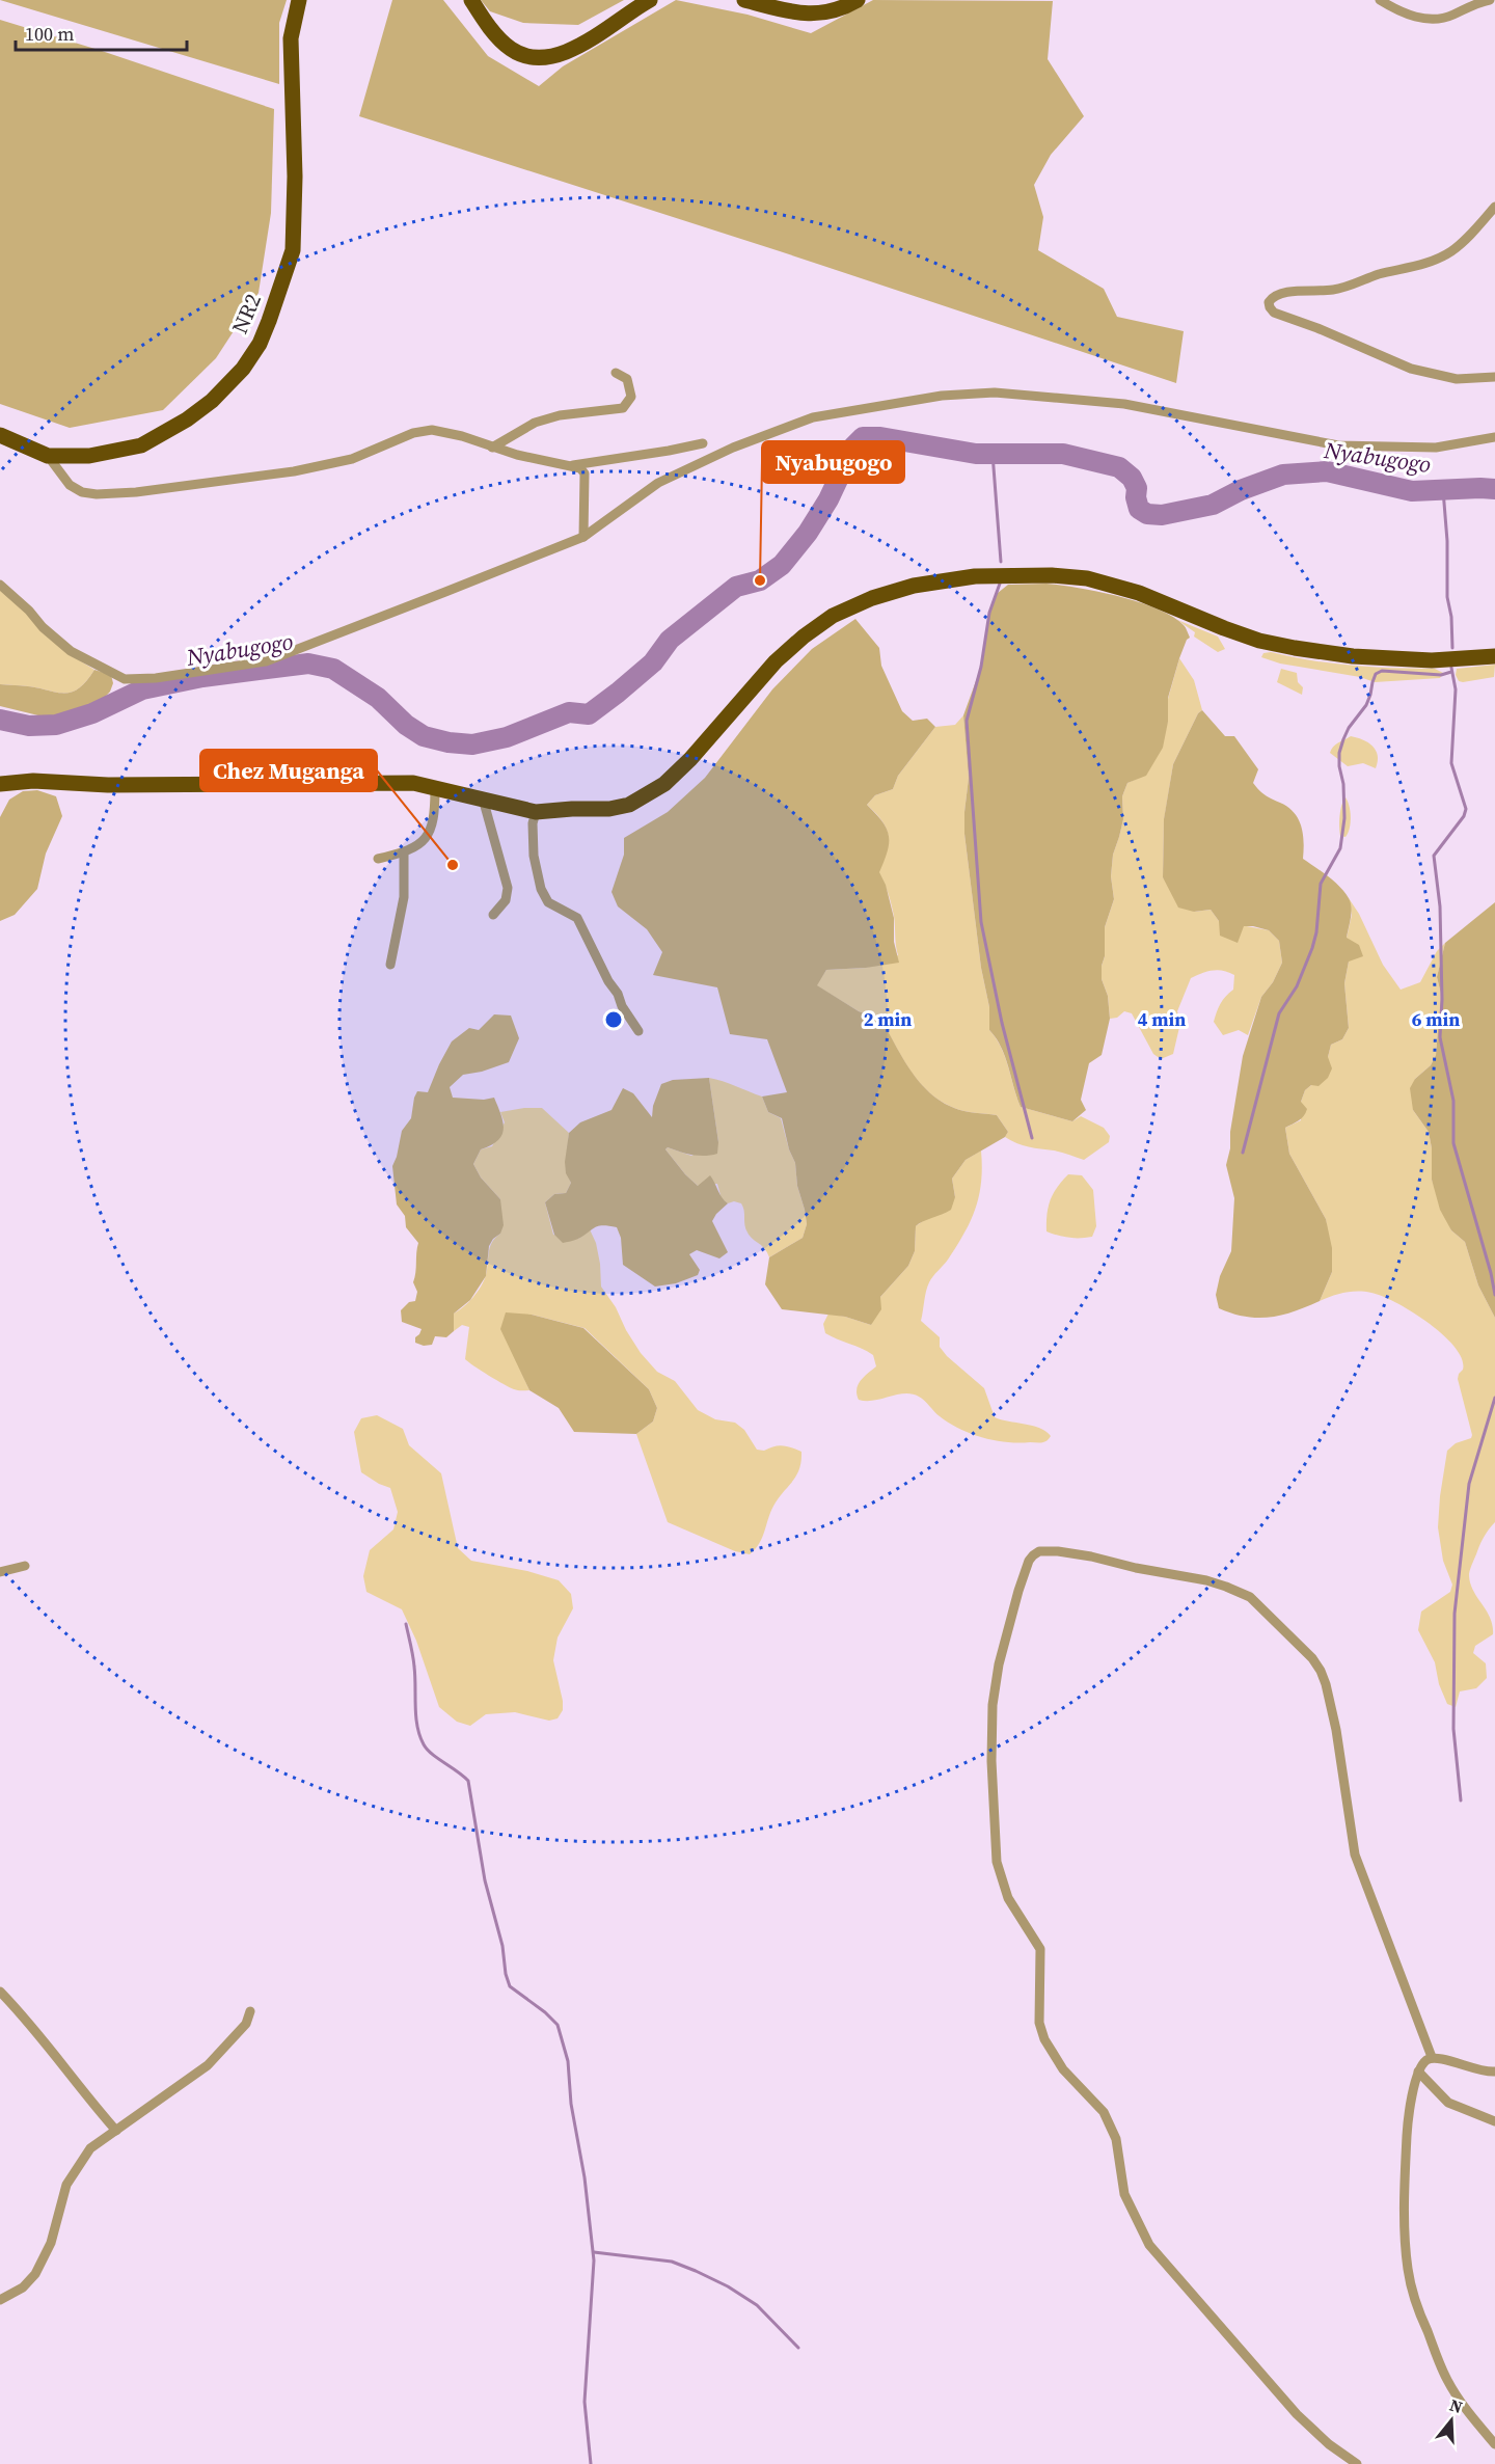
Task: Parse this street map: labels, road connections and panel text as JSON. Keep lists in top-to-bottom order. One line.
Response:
{"streets":{"highway":["NR2"]},"water":["Nyabugogo"],"places":["Nyabugogo","Chez Muganga"],"scale_bar":"100 m","north":"top","rings":["2 min","4 min","6 min"]}
